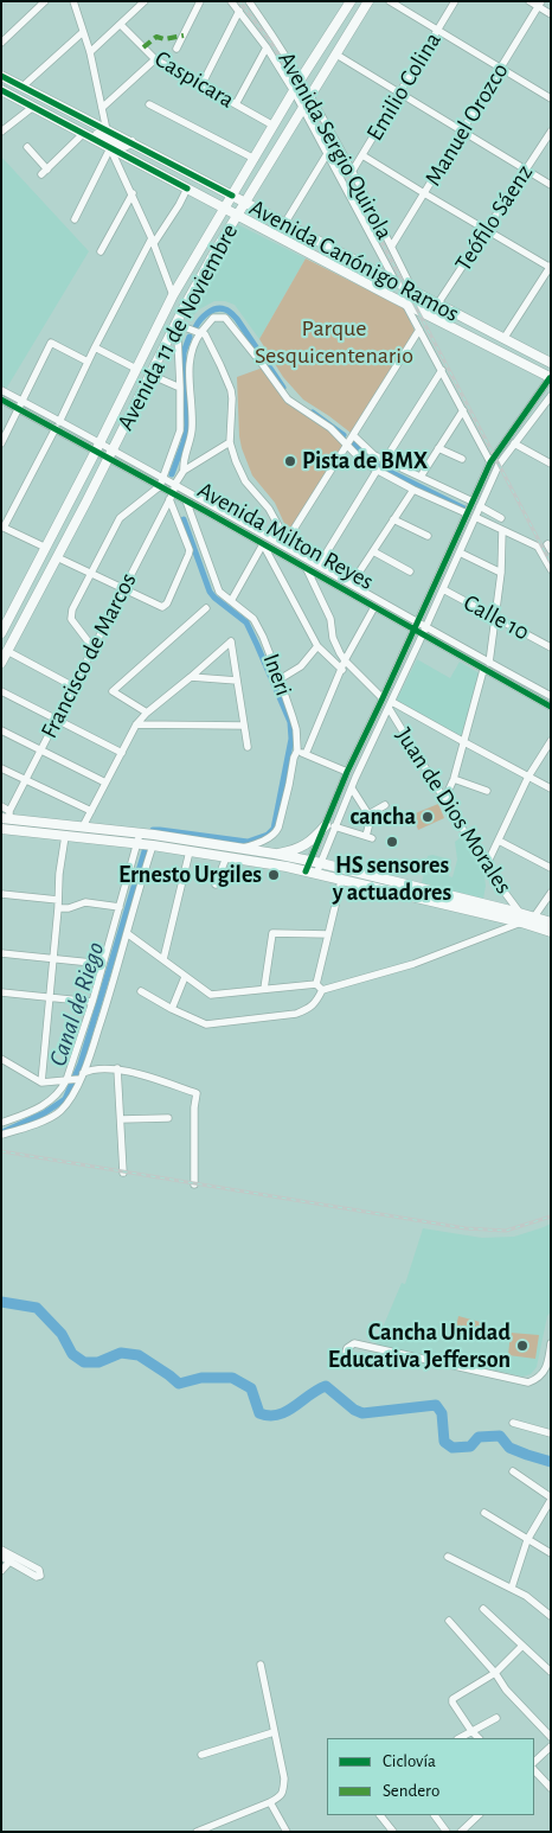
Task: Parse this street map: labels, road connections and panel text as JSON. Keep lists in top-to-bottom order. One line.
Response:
{"streets":{"main road":["Avenida Canónigo Ramos","Avenida 11 de Noviembre"],"street":["Caspicara","Emilio Colina","Manuel Orozco","Avenida Sergio Quirola","Teófilo Sáenz","Avenida Milton Reyes","Calle 10","Francisco de Marcos","Ineri","Juan de Dios Morales"]},"crossings":[["Caspicara","Avenida 11 de Noviembre"],["Emilio Colina","Avenida Sergio Quirola"],["Manuel Orozco","Avenida Sergio Quirola"],["Avenida Sergio Quirola","Avenida Canónigo Ramos"],["Avenida Sergio Quirola","Avenida 11 de Noviembre"],["Teófilo Sáenz","Avenida Canónigo Ramos"],["Avenida Canónigo Ramos","Avenida 11 de Noviembre"],["Avenida 11 de Noviembre","Avenida Milton Reyes"],["Avenida Milton Reyes","Francisco de Marcos"],["Avenida Milton Reyes","Ineri"]],"water":["Canal de Riego"],"parks":["Parque Sesquicentenario"],"places":["Pista de BMX","cancha","HS sensores y actuadores","Ernesto Urgiles","Cancha Unidad Educativa Jefferson"],"legend":["Ciclovía","Sendero"]}
